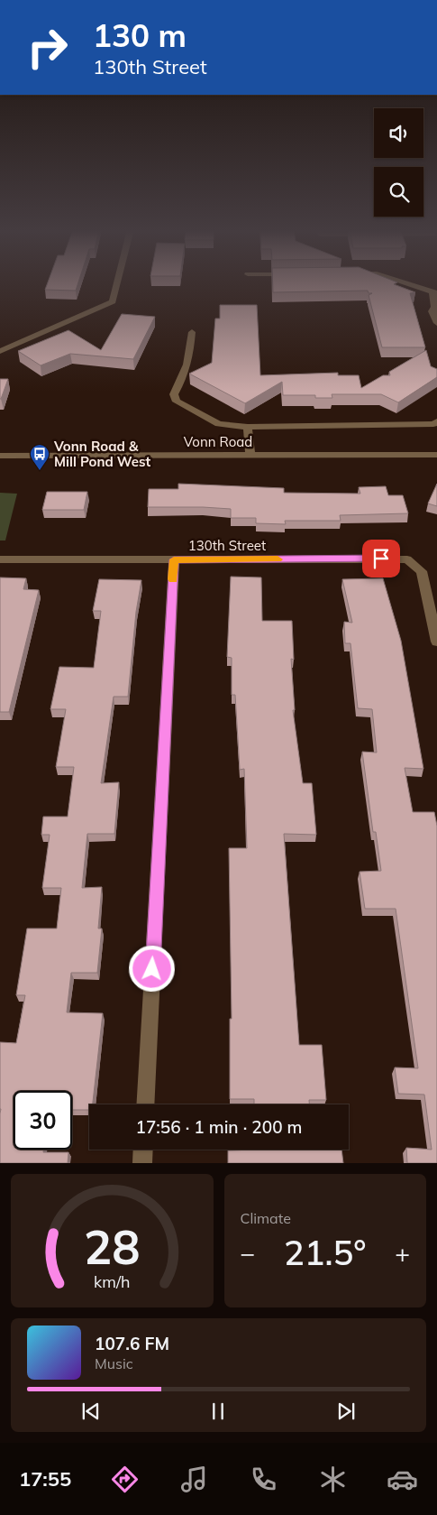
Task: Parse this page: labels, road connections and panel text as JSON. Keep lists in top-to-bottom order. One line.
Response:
{"streets":{"street":["Vonn Road","130th Street"]},"places":{"bus stop":["Vonn Road & Mill Pond West"]},"page":{"turn":["130 m","130th Street"],"limit":"30","trip":"17:56 · 1 min · 200 m","tile":"Climate","heat":["−","21.5°","+"],"song":["107.6 FM","Music"],"tabs":"17:55","gauge":["28","km/h"]}}
